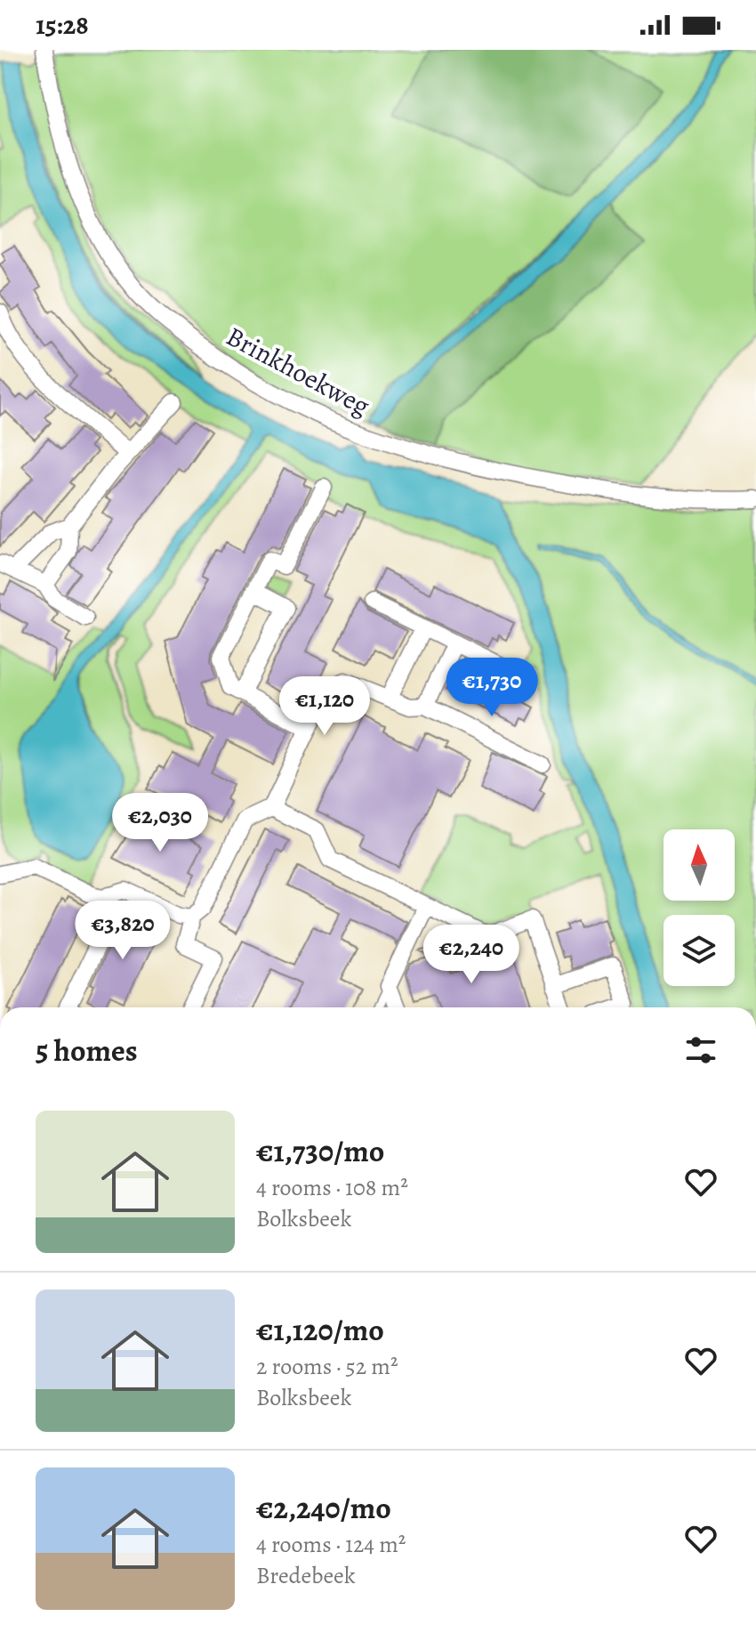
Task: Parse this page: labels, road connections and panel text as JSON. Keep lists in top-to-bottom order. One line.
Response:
{"streets":{"street":["Brinkhoekweg"]},"north":"top","page":{"status":"15:28","price":["€1,730","€1,120","€2,030","€3,820","€2,240"],"heading":"5 homes","list":[{"name":"€1,730/mo","note":"4 rooms · 108 m² · Bolksbeek"},{"name":"€1,120/mo","note":"2 rooms · 52 m² · Bolksbeek"},{"name":"€2,240/mo","note":"4 rooms · 124 m² · Bredebeek"}]}}
